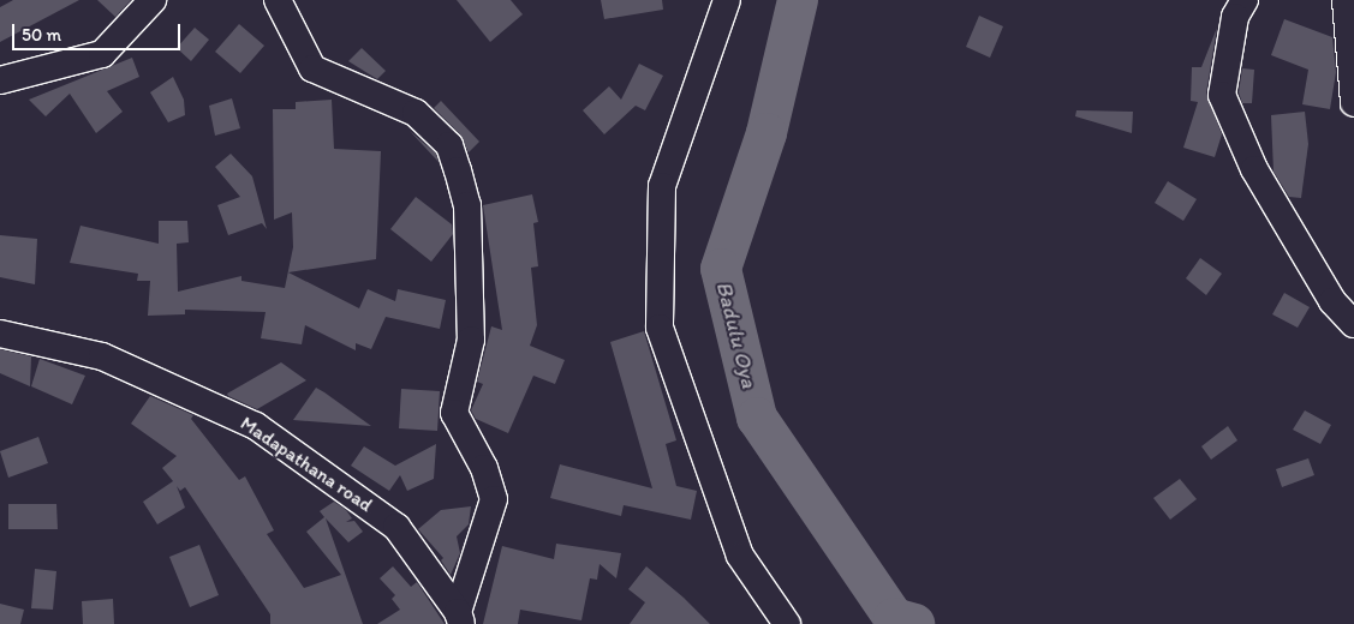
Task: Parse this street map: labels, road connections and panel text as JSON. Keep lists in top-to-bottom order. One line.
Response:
{"streets":{"street":["Madapathana road"]},"water":["Badulu Oya"],"scale_bar":"50 m"}
